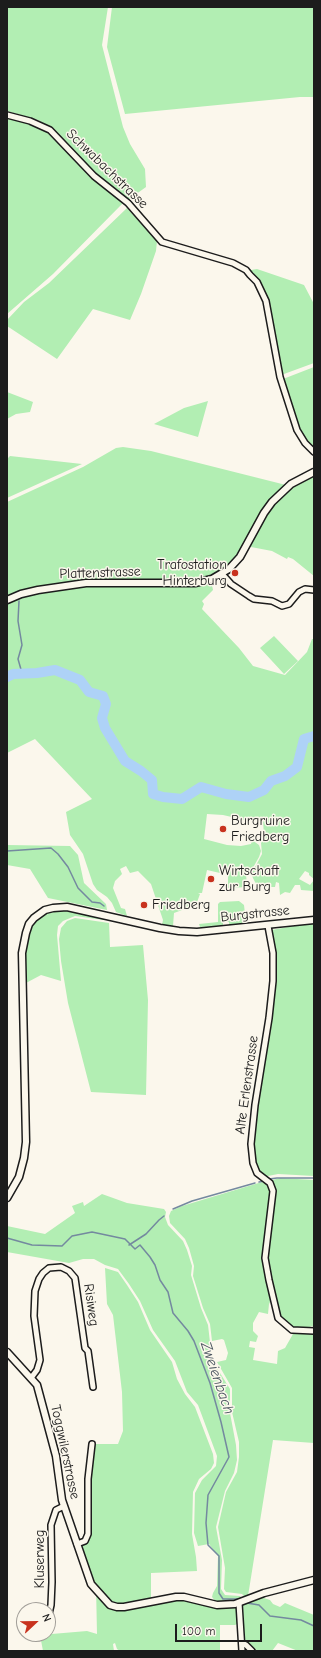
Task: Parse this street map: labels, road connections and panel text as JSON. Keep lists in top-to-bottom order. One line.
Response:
{"streets":{"street":["Schwabachstrasse","Plattenstrasse","Burgstrasse","Alte Erlenstrasse","Risiweg","Toggwilerstrasse","Kluserweg"]},"crossings":[["Burgstrasse","Alte Erlenstrasse"],["Risiweg","Toggwilerstrasse"],["Toggwilerstrasse","Kluserweg"]],"water":["Zweienbach"],"places":["Trafostation Hinterburg","Burgruine Friedberg","Wirtschaft zur Burg","Friedberg"],"scale_bar":"100 m","north":"right"}
